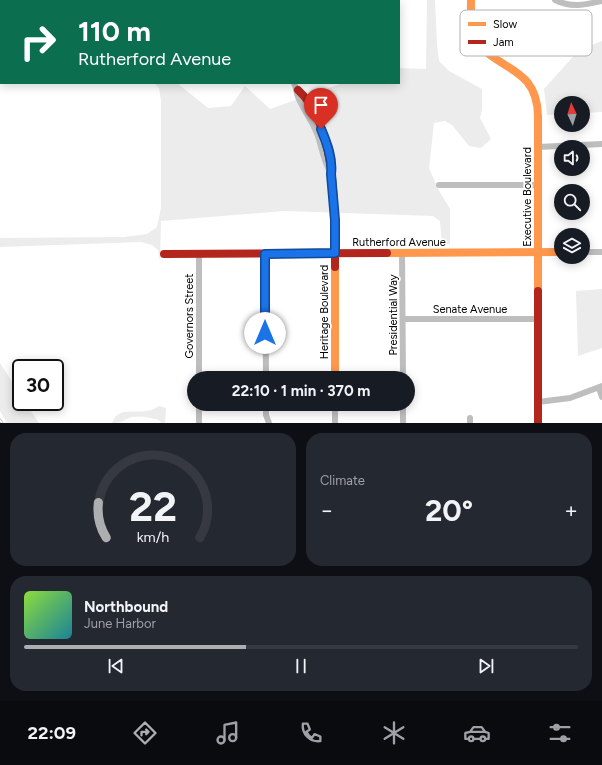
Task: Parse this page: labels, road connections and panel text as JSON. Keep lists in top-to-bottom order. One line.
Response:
{"streets":{"street":["Executive Boulevard","Rutherford Avenue","Senate Avenue","Heritage Boulevard","Presidential Way","Governors Street"]},"crossings":[["Executive Boulevard","Rutherford Avenue"],["Executive Boulevard","Senate Avenue"],["Rutherford Avenue","Heritage Boulevard"],["Rutherford Avenue","Presidential Way"],["Rutherford Avenue","Governors Street"],["Senate Avenue","Presidential Way"]],"legend":["Slow","Jam"],"north":"top","page":{"turn":["110 m","Rutherford Avenue"],"limit":"30","trip":"22:10 · 1 min · 370 m","tile":"Climate","heat":["−","20°","+"],"song":["Northbound","June Harbor"],"tabs":"22:09","gauge":["22","km/h"]}}
